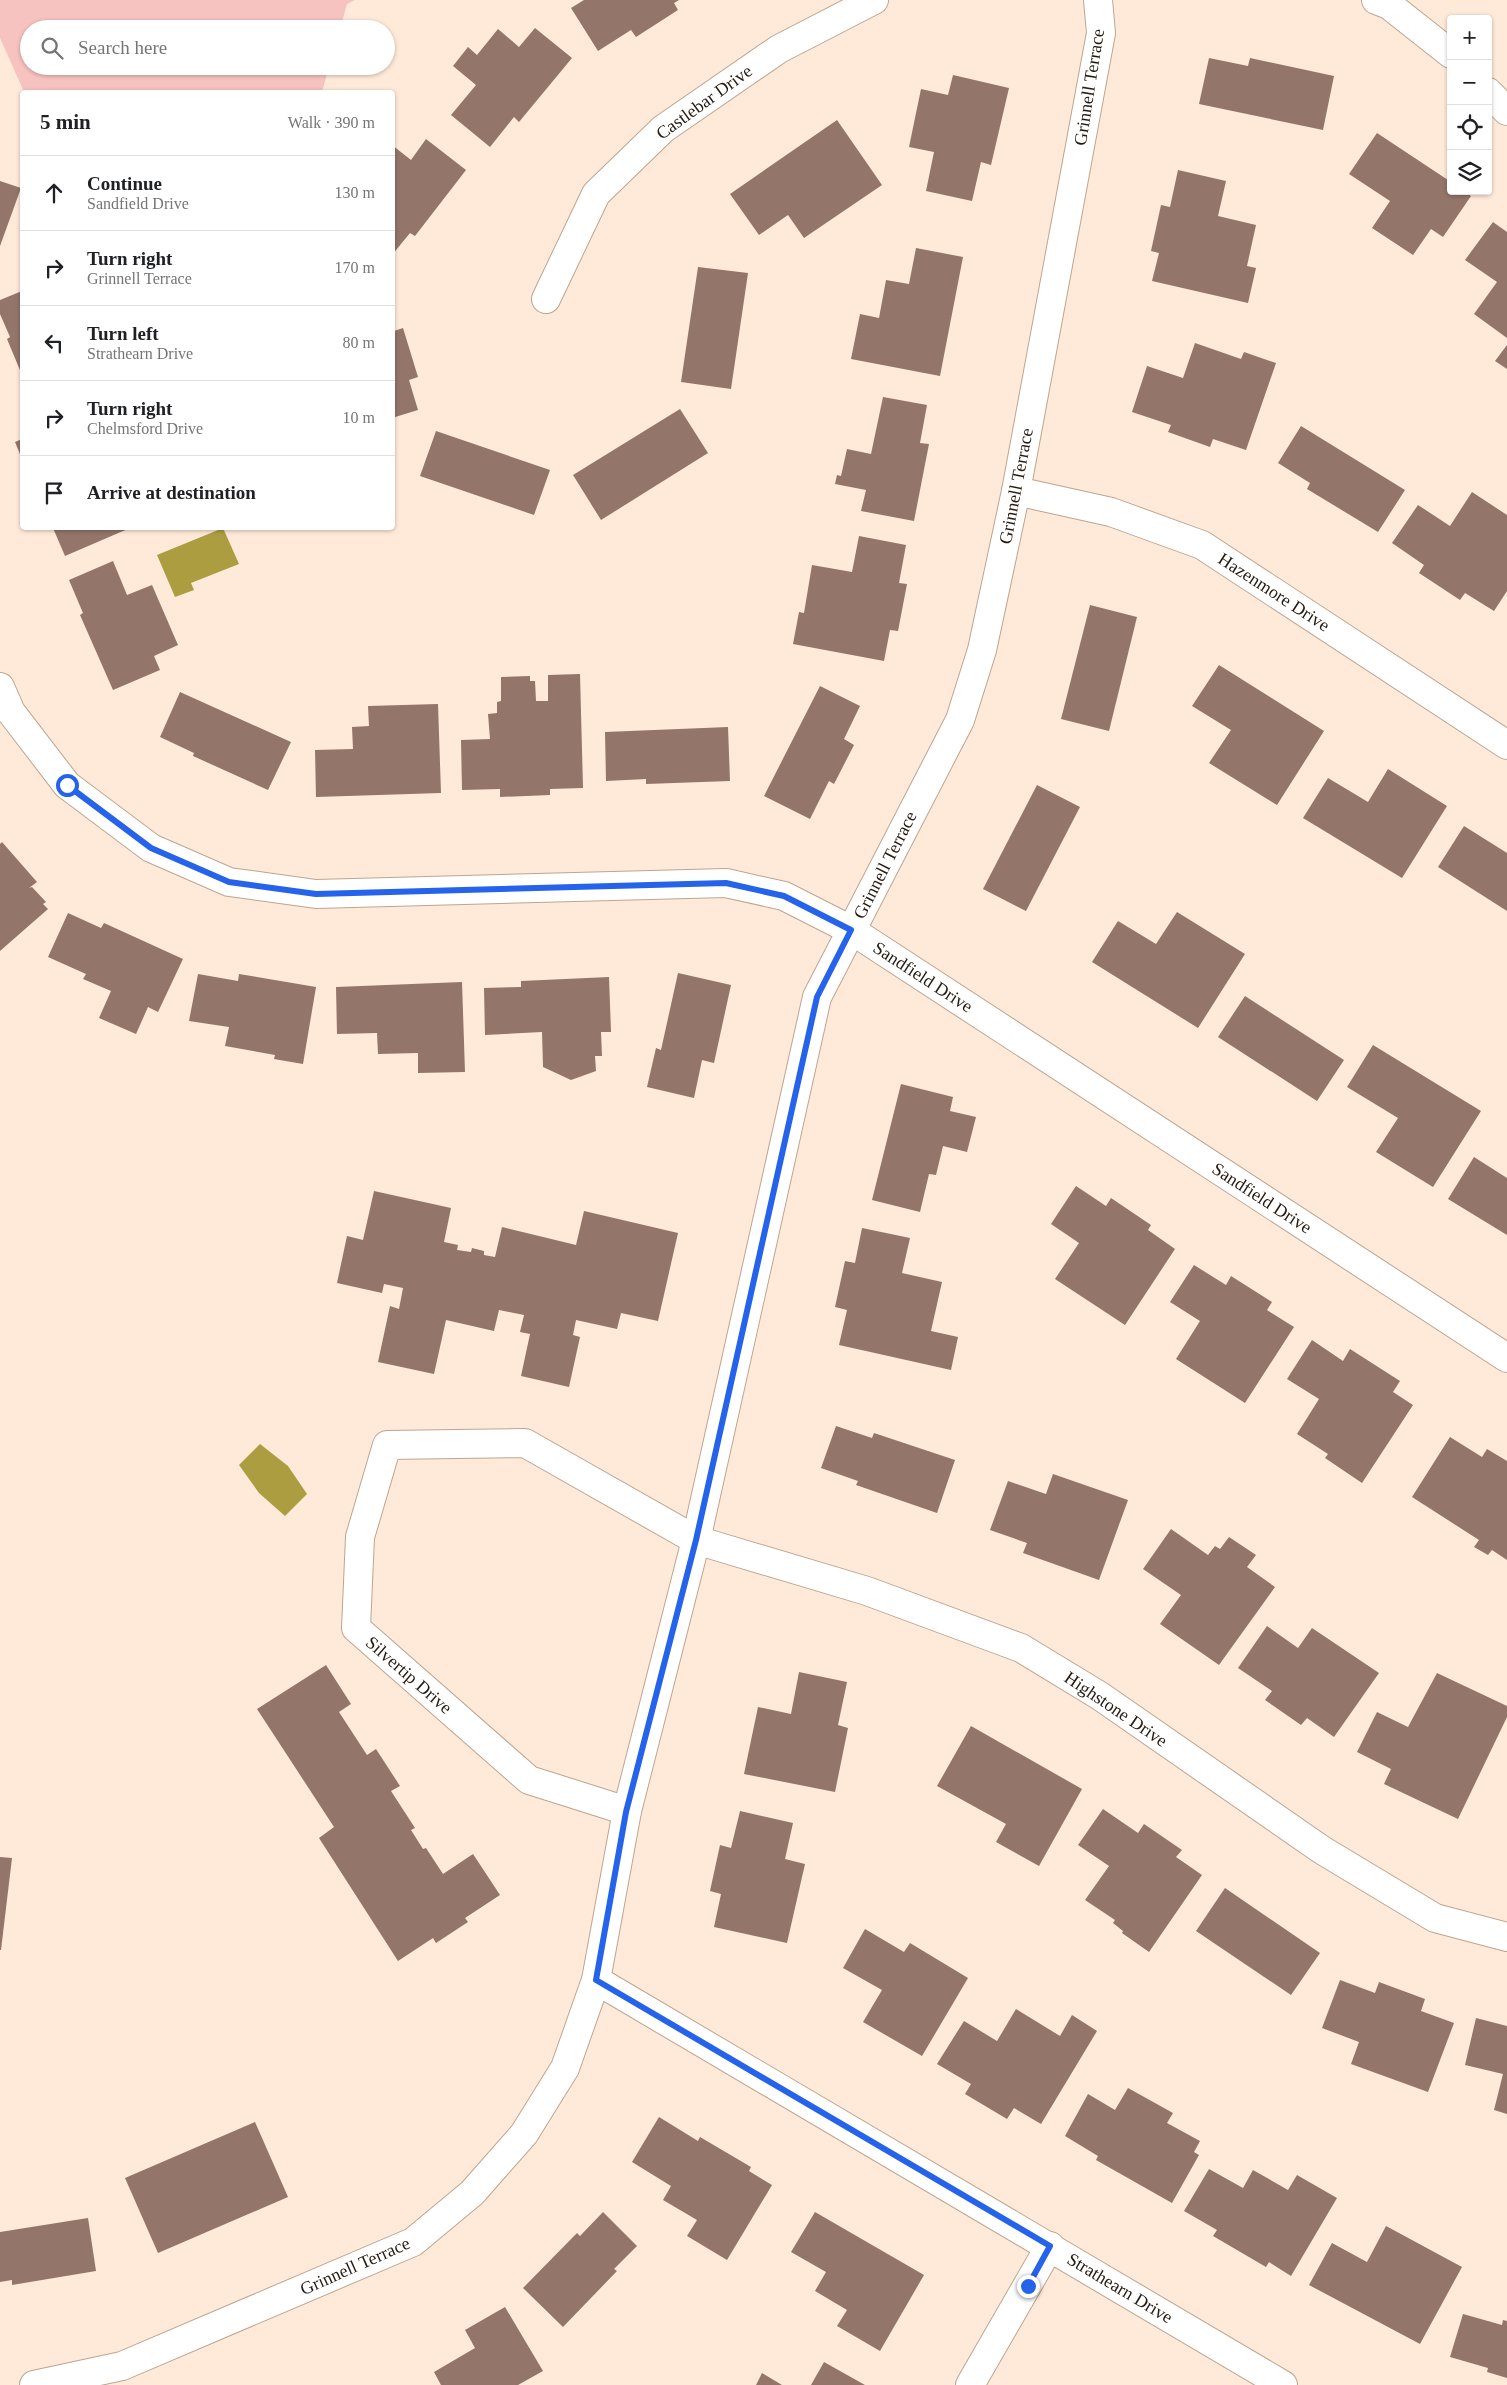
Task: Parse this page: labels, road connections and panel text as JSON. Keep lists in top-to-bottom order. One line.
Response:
{"streets":{"street":["Grinnell Terrace","Castlebar Drive","Hazenmore Drive","Sandfield Drive","Silvertip Drive","Highstone Drive","Strathearn Drive"]},"crossings":[["Grinnell Terrace","Hazenmore Drive"],["Grinnell Terrace","Sandfield Drive"],["Grinnell Terrace","Silvertip Drive"],["Grinnell Terrace","Highstone Drive"],["Grinnell Terrace","Strathearn Drive"],["Silvertip Drive","Highstone Drive"]],"page":{"map_buttons":["+","−"],"search":"Search here","heading":["5 min","Walk · 390 m"],"list":[["Continue","Sandfield Drive","130 m"],["Turn right","Grinnell Terrace","170 m"],["Turn left","Strathearn Drive","80 m"],["Turn right","Chelmsford Drive","10 m"],"Arrive at destination"]}}
